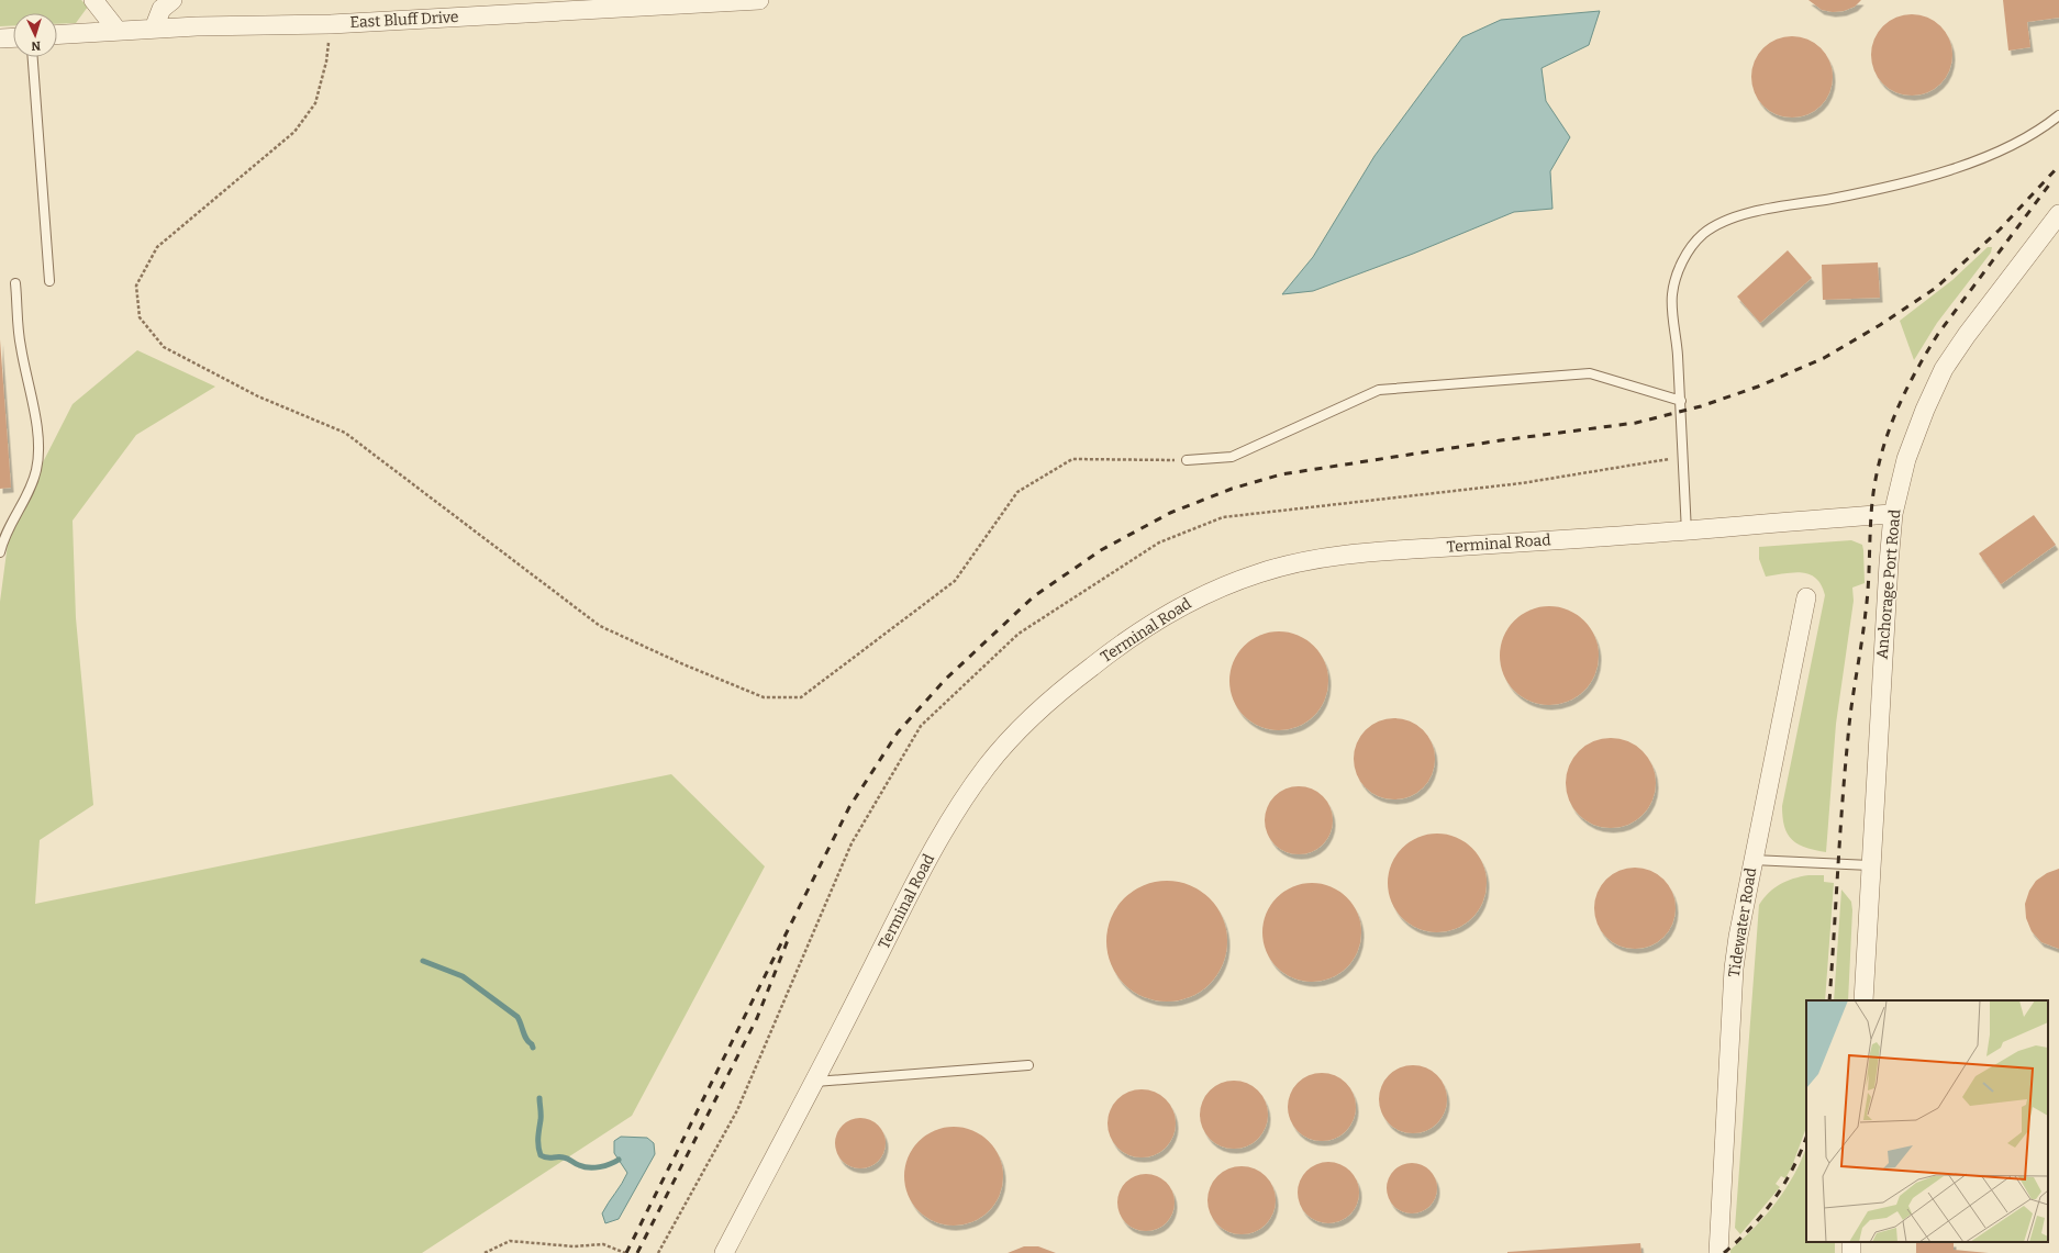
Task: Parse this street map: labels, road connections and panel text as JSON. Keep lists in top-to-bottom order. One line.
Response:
{"streets":{"street":["East Bluff Drive","Terminal Road","Anchorage Port Road","Tidewater Road"]},"crossings":[["Terminal Road","Anchorage Port Road"]],"north":"bottom"}
